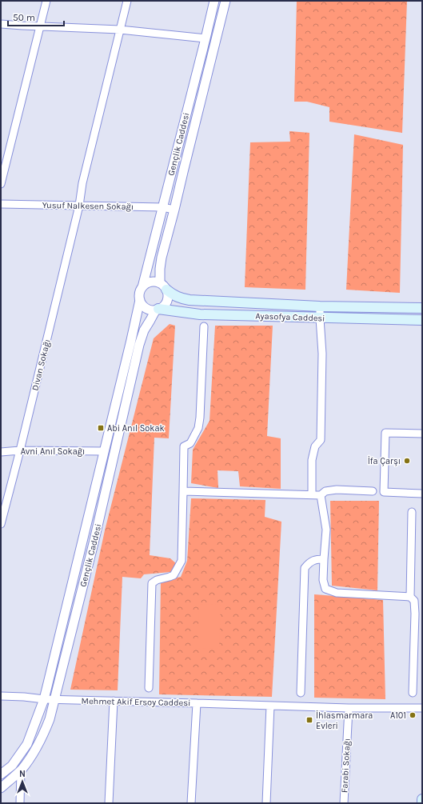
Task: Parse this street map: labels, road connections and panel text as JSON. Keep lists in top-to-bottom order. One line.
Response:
{"streets":{"main road":["Ayasofya Caddesi"],"street":["Gençlik Caddesi","Yusuf Nalkesen Sokağı","Divan Sokağı","Avni Anıl Sokağı","Mehmet Akif Ersoy Caddesi","Farabi Sokağı"]},"crossings":[["Gençlik Caddesi","Yusuf Nalkesen Sokağı"],["Gençlik Caddesi","Ayasofya Caddesi"],["Gençlik Caddesi","Avni Anıl Sokağı"],["Gençlik Caddesi","Mehmet Akif Ersoy Caddesi"],["Yusuf Nalkesen Sokağı","Divan Sokağı"],["Divan Sokağı","Avni Anıl Sokağı"],["Mehmet Akif Ersoy Caddesi","Farabi Sokağı"]],"places":{"transit":["Abi Anıl Sokak","İhlasmarmara Evleri"],"other":["İfa Çarşı","A101"]},"scale_bar":"50 m","north":"top"}
